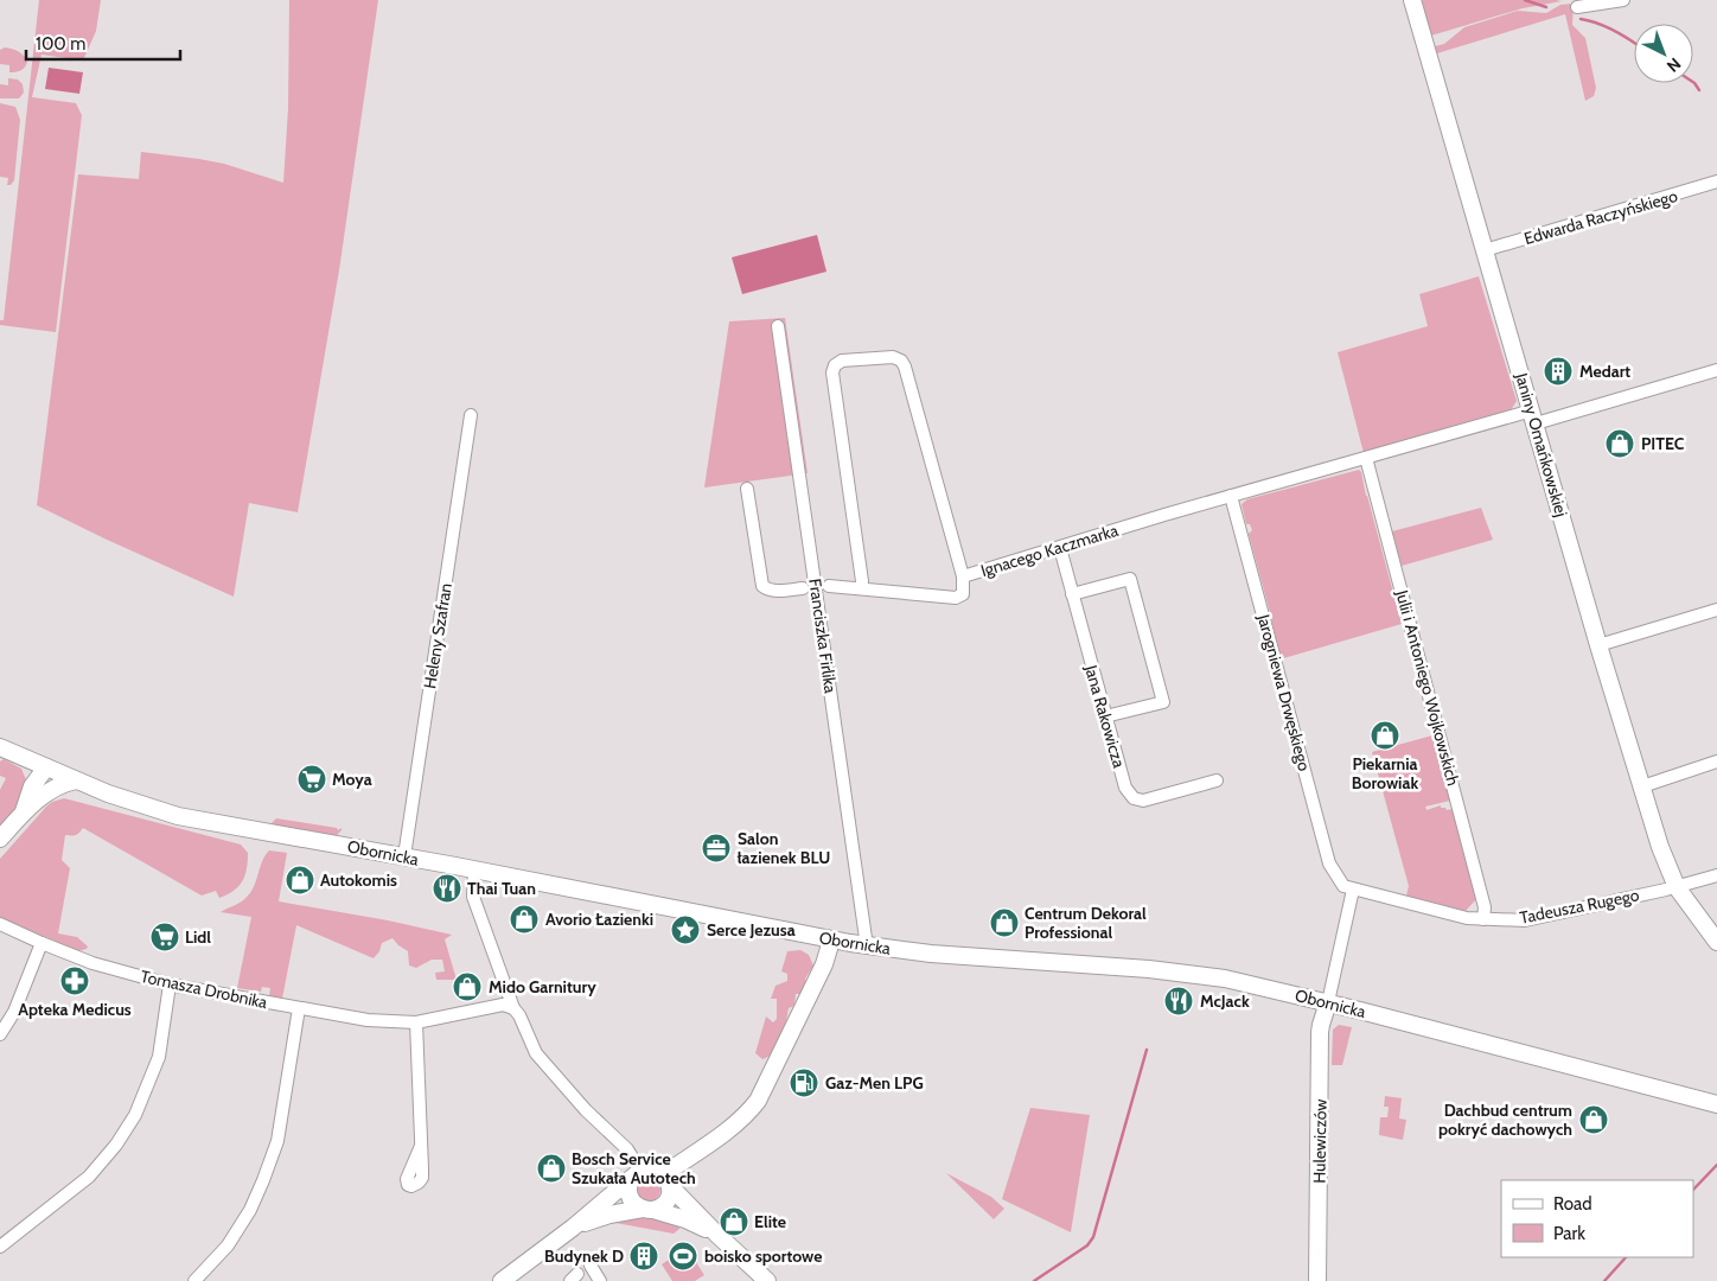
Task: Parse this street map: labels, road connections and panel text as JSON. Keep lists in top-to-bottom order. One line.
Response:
{"streets":{"street":["Edwarda Raczyńskiego","Janiny Omańkowskiej","Ignacego Kaczmarka","Heleny Szafran","Franciszka Firlika","Julii i Antoniego Wojkowskich","Jarogniewa Drwęskiego","Jana Rakowicza","Obornicka","Tadeusza Rugego","Tomasza Drobnika","Hulewiczów"]},"crossings":[["Edwarda Raczyńskiego","Janiny Omańkowskiej"],["Janiny Omańkowskiej","Ignacego Kaczmarka"],["Janiny Omańkowskiej","Tadeusza Rugego"],["Ignacego Kaczmarka","Franciszka Firlika"],["Ignacego Kaczmarka","Julii i Antoniego Wojkowskich"],["Ignacego Kaczmarka","Jarogniewa Drwęskiego"],["Ignacego Kaczmarka","Jana Rakowicza"],["Heleny Szafran","Obornicka"],["Franciszka Firlika","Obornicka"],["Julii i Antoniego Wojkowskich","Tadeusza Rugego"],["Jarogniewa Drwęskiego","Tadeusza Rugego"],["Obornicka","Hulewiczów"]],"places":{"building":["Medart","Budynek D"],"shop":["PITEC","Piekarnia Borowiak","Autokomis","Avorio Łazienki","Centrum Dekoral Professional","Mido Garnitury","Dachbud centrum pokryć dachowych","Bosch Service Szukała Autotech","Elite"],"supermarket":["Moya","Lidl"],"office":["Salon łazienek BLU"],"restaurant":["Thai Tuan","McJack"],"place":["Serce Jezusa"],"pharmacy":["Apteka Medicus"],"fuel station":["Gaz-Men LPG"],"sports":["boisko sportowe"]},"legend":["Road","Park"],"scale_bar":"100 m","north":"bottom right"}
